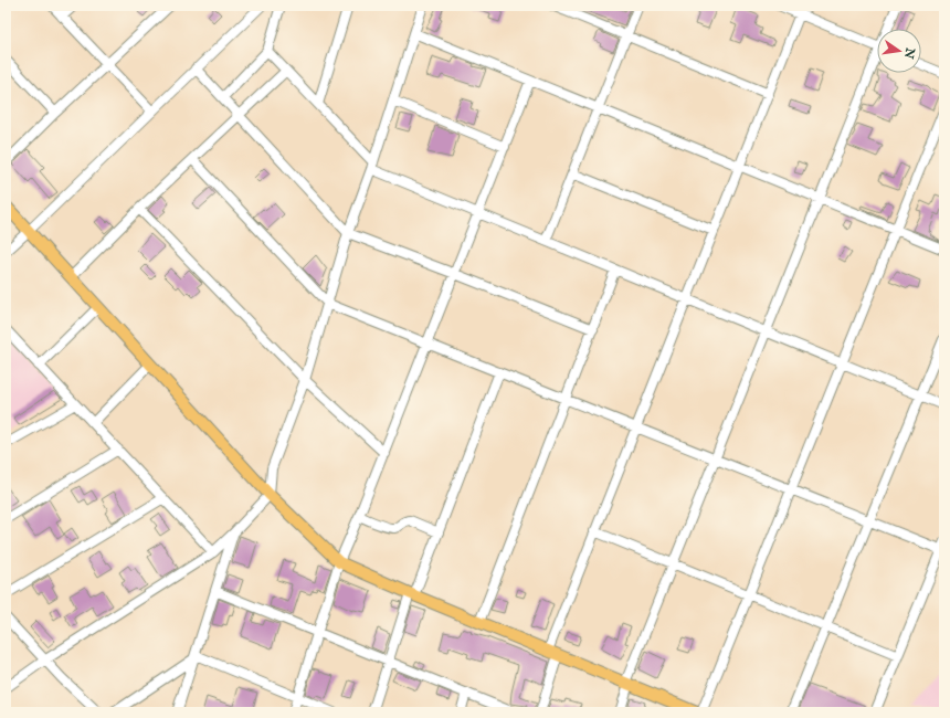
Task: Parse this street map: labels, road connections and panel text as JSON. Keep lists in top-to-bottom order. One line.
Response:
{"north":"right"}
